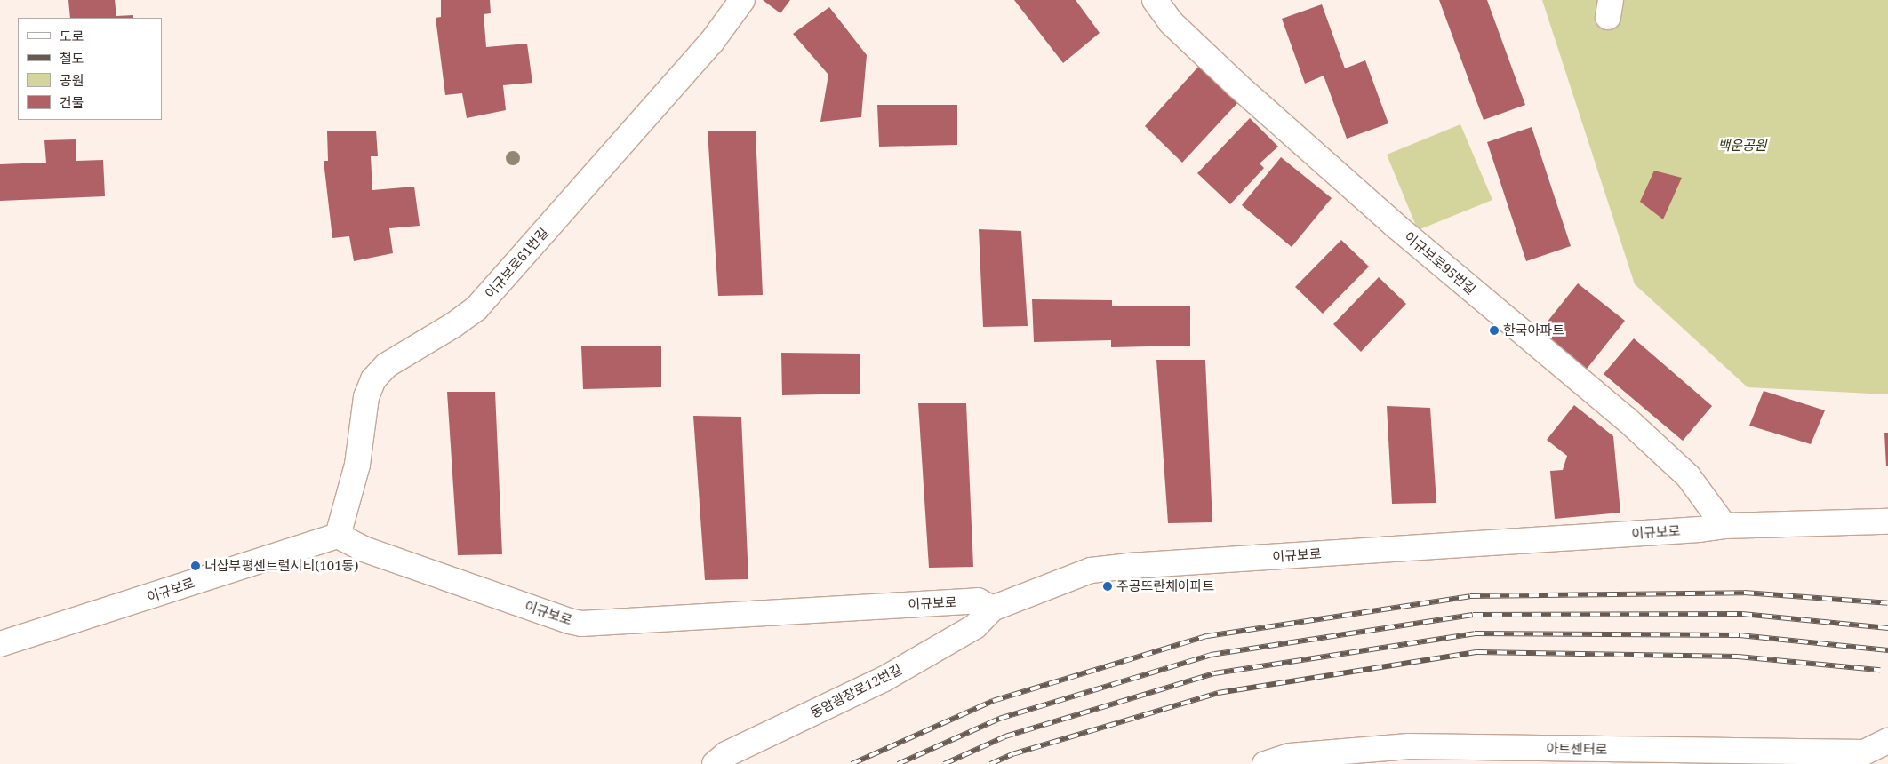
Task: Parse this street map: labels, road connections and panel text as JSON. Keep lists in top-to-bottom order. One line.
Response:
{"streets":{"street":["이규보로61번길","이규보로95번길","이규보로","동암광장로12번길","아트센터로"]},"crossings":[["이규보로61번길","이규보로"],["이규보로95번길","이규보로"],["이규보로","동암광장로12번길"]],"parks":["백운공원"],"places":["한국아파트","더샵부평센트럴시티(101동)","주공뜨란채아파트"],"legend":["도로","철도","공원","건물"]}
